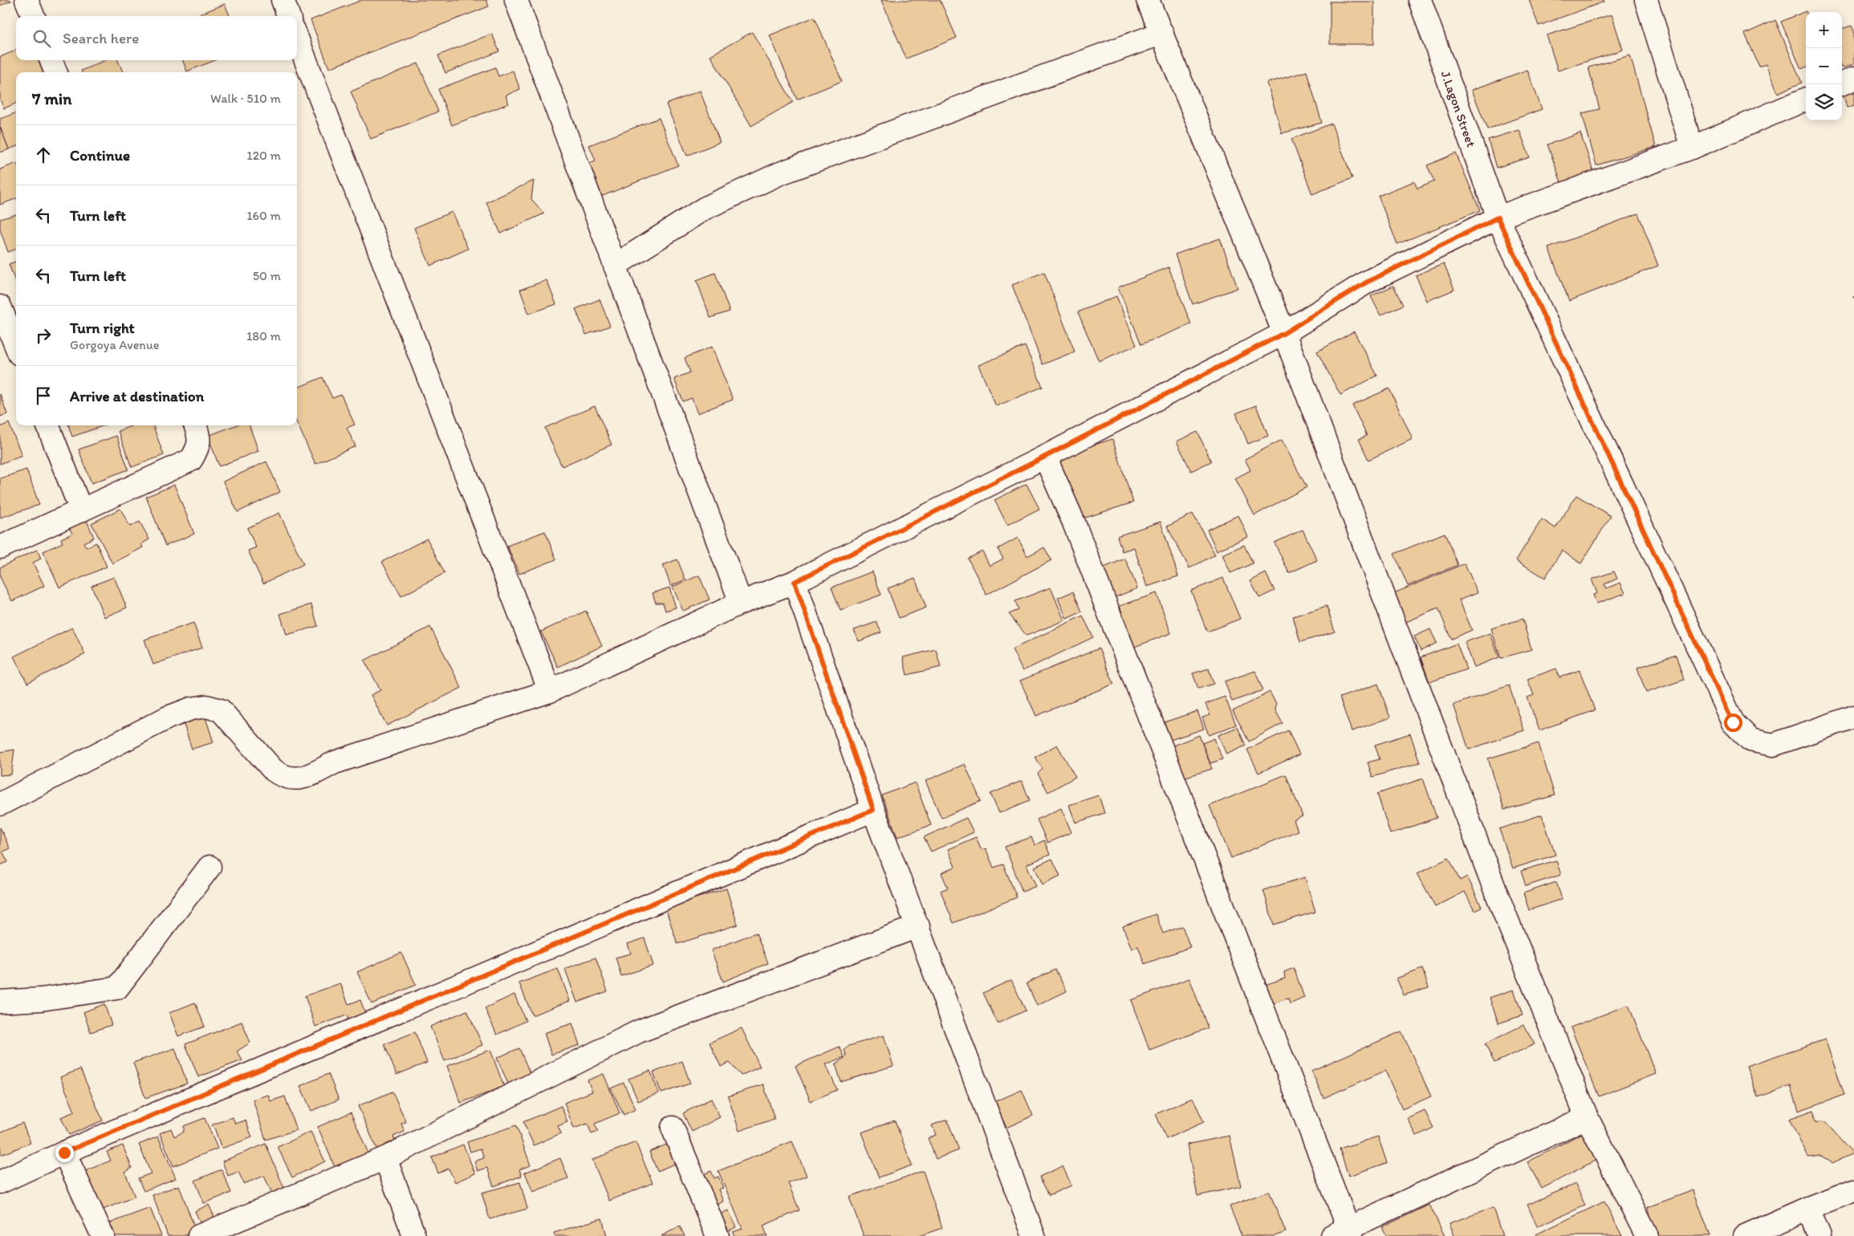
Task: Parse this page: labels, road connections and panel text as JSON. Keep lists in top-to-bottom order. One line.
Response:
{"streets":{"street":["J.Lagon Street"]},"page":{"map_buttons":["+","−"],"search":"Search here","heading":["7 min","Walk · 510 m"],"list":[["Continue","120 m"],["Turn left","160 m"],["Turn left","50 m"],["Turn right","Gorgoya Avenue","180 m"],"Arrive at destination"]}}
